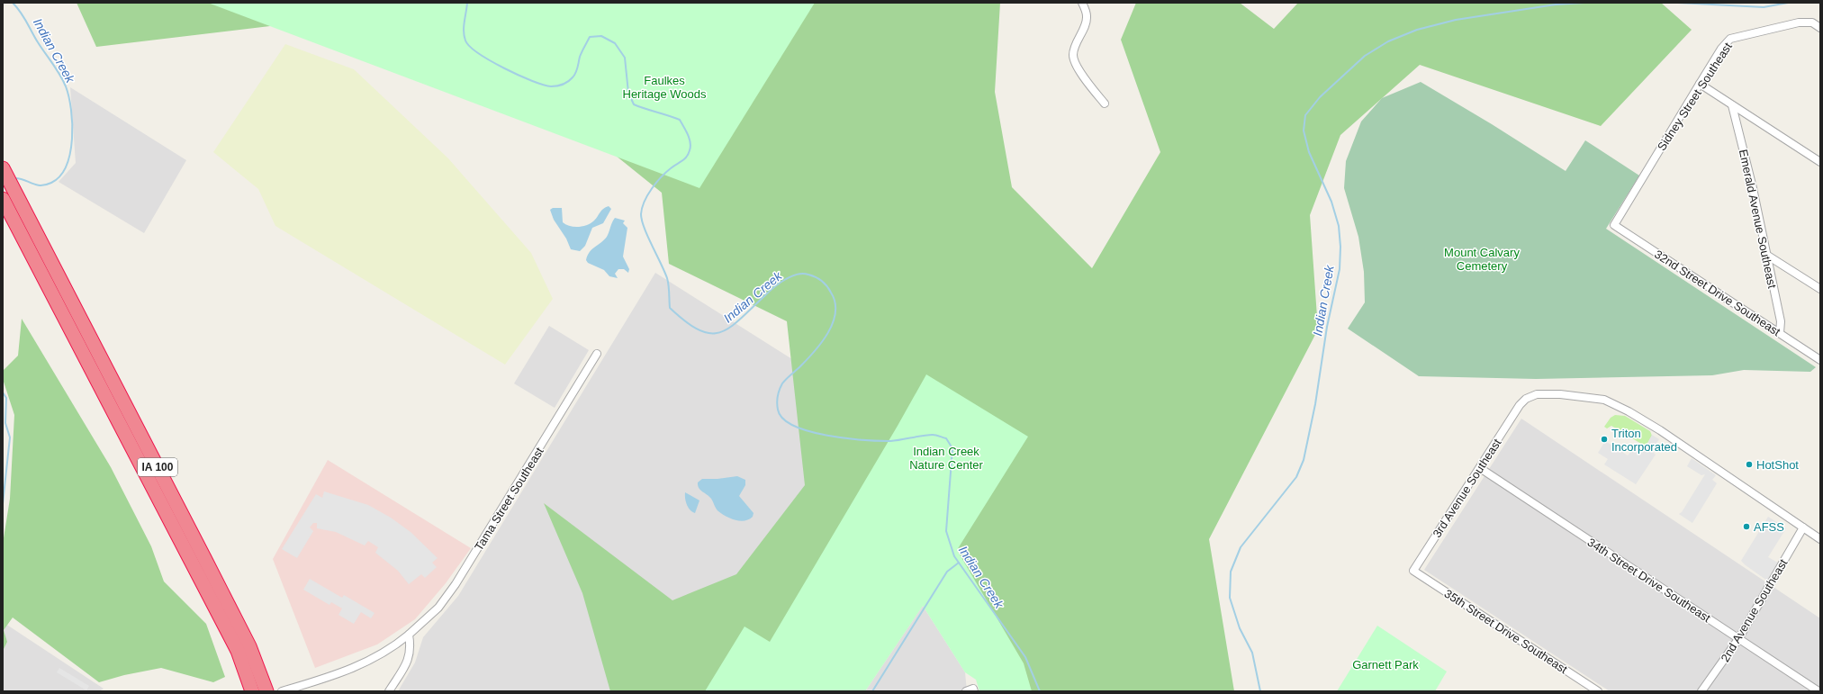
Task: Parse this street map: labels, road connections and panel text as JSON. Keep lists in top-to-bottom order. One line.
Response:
{"streets":{"highway":["IA 100"],"street":["Sidney Street Southeast","Emerald Avenue Southeast","32nd Street Drive Southeast","3rd Avenue Southeast","Tama Street Southeast","34th Street Drive Southeast","2nd Avenue Southeast","35th Street Drive Southeast"]},"crossings":[["Sidney Street Southeast","32nd Street Drive Southeast"],["Emerald Avenue Southeast","32nd Street Drive Southeast"],["3rd Avenue Southeast","34th Street Drive Southeast"],["3rd Avenue Southeast","2nd Avenue Southeast"],["3rd Avenue Southeast","35th Street Drive Southeast"],["34th Street Drive Southeast","2nd Avenue Southeast"]],"water":["Indian Creek"],"parks":["Faulkes Heritage Woods","Mount Calvary Cemetery","Indian Creek Nature Center","Garnett Park"],"places":["Triton Incorporated","HotShot","AFSS"]}
